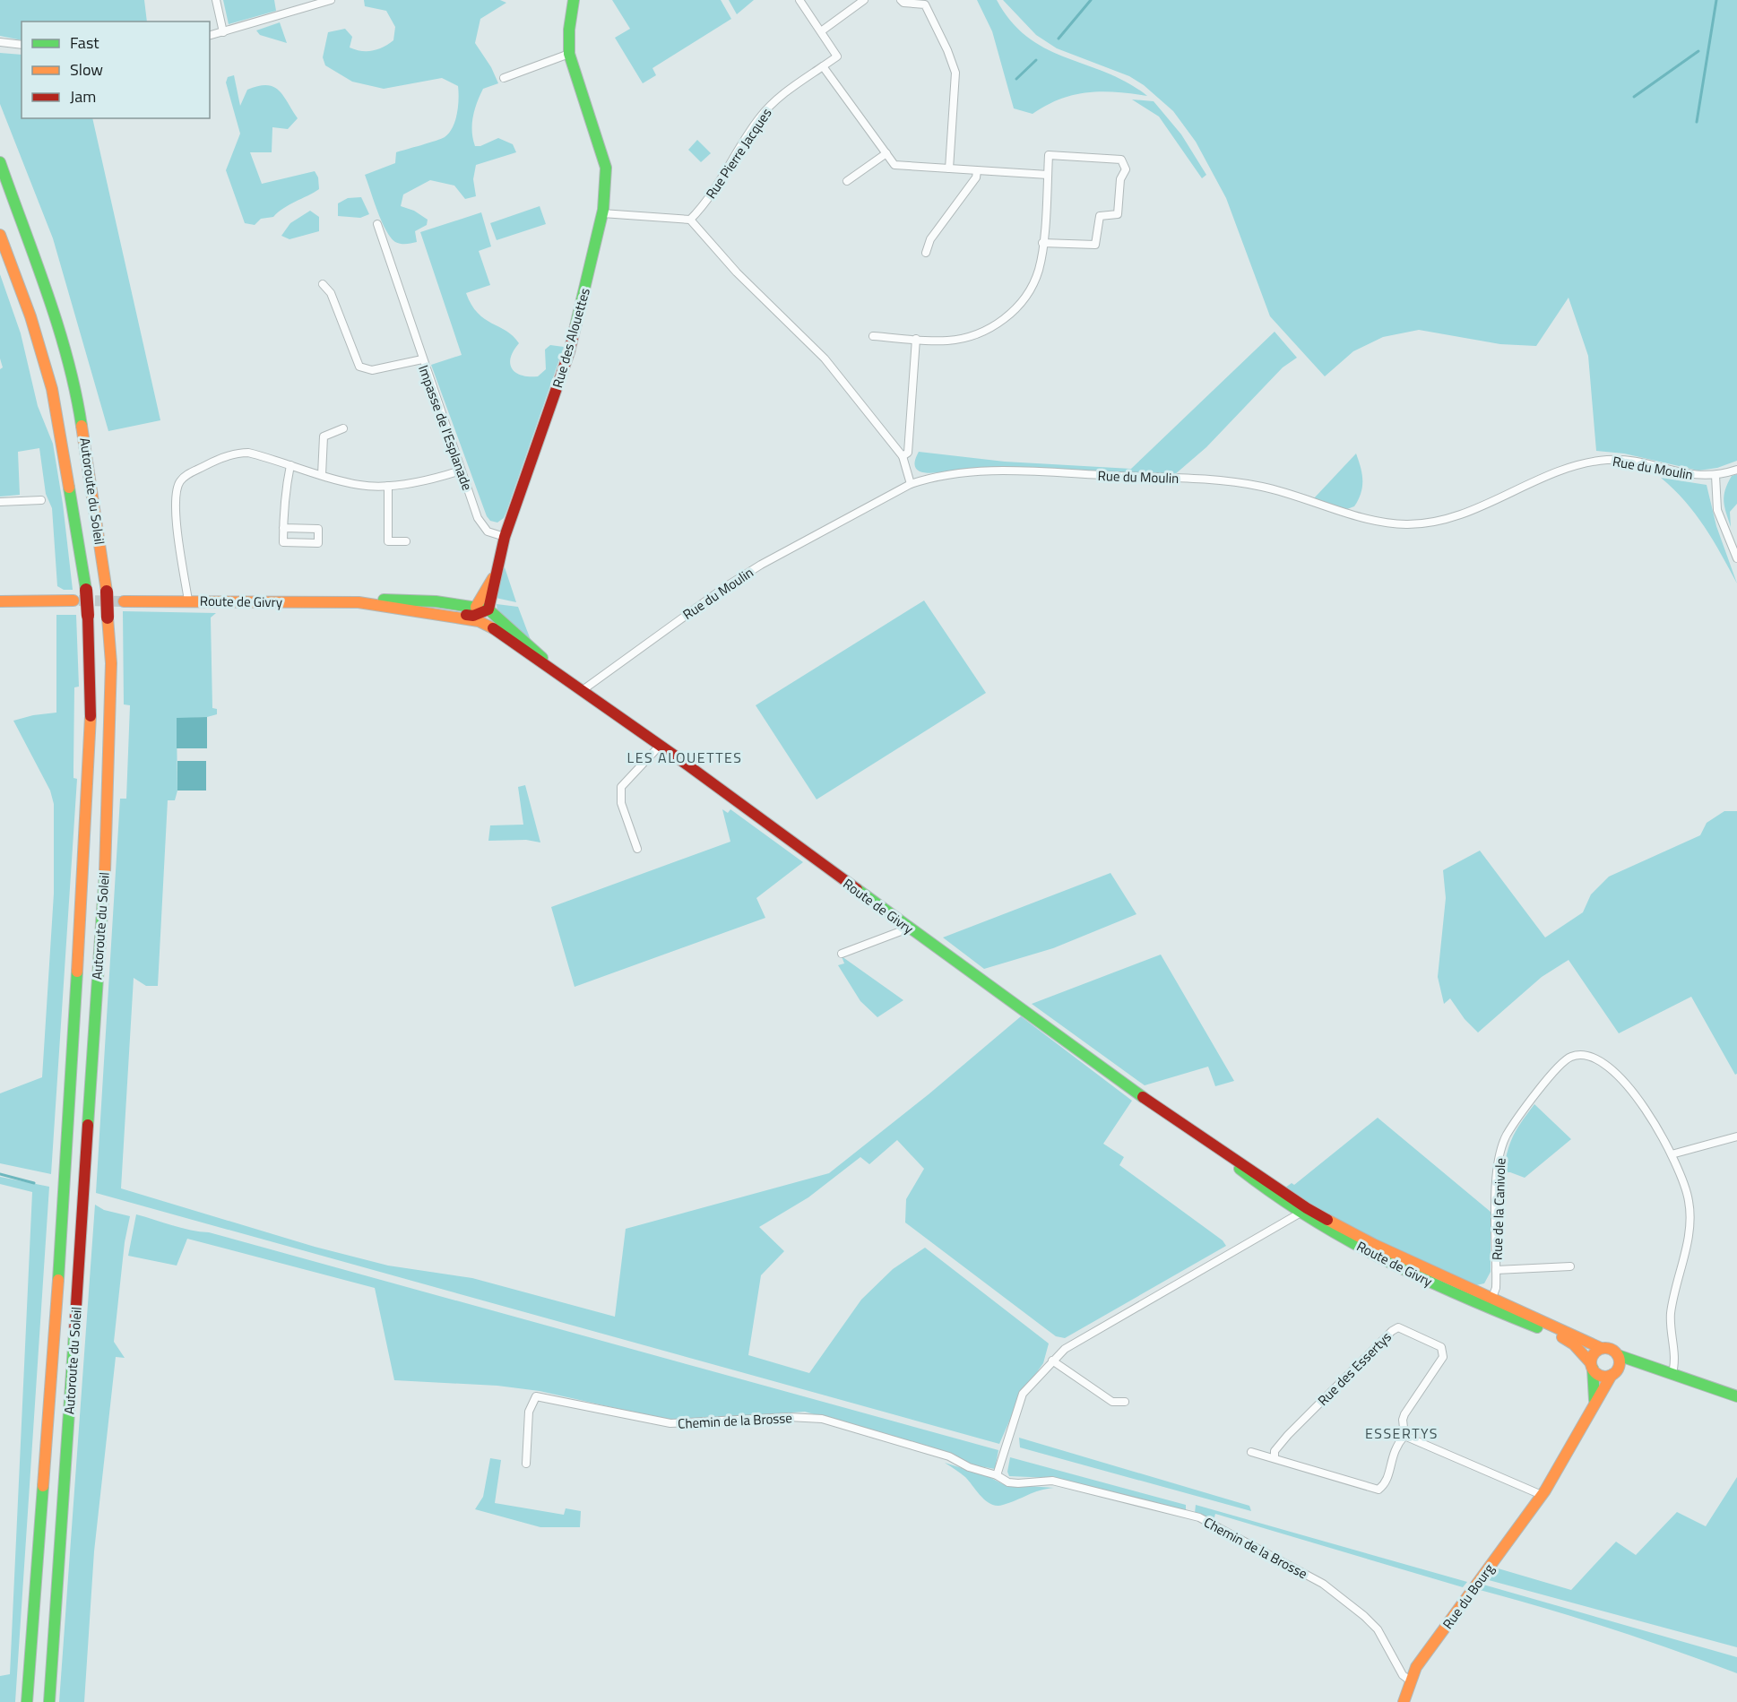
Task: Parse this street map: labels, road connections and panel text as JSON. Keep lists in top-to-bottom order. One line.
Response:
{"streets":{"main road":["Rue des Alouettes","Autoroute du Soleil","Route de Givry","Rue du Bourg"],"street":["Rue Pierre Jacques","Impasse de l'Esplanade","Rue du Moulin","Rue de la Canivole","Rue des Essertys","Chemin de la Brosse"]},"crossings":[["Rue des Alouettes","Impasse de l'Esplanade"],["Rue des Alouettes","Route de Givry"],["Rue du Moulin","Route de Givry"],["Route de Givry","Rue de la Canivole"],["Route de Givry","Rue du Bourg"],["Chemin de la Brosse","Rue du Bourg"]],"districts":["LES ALOUETTES","ESSERTYS"],"legend":["Fast","Slow","Jam"]}
